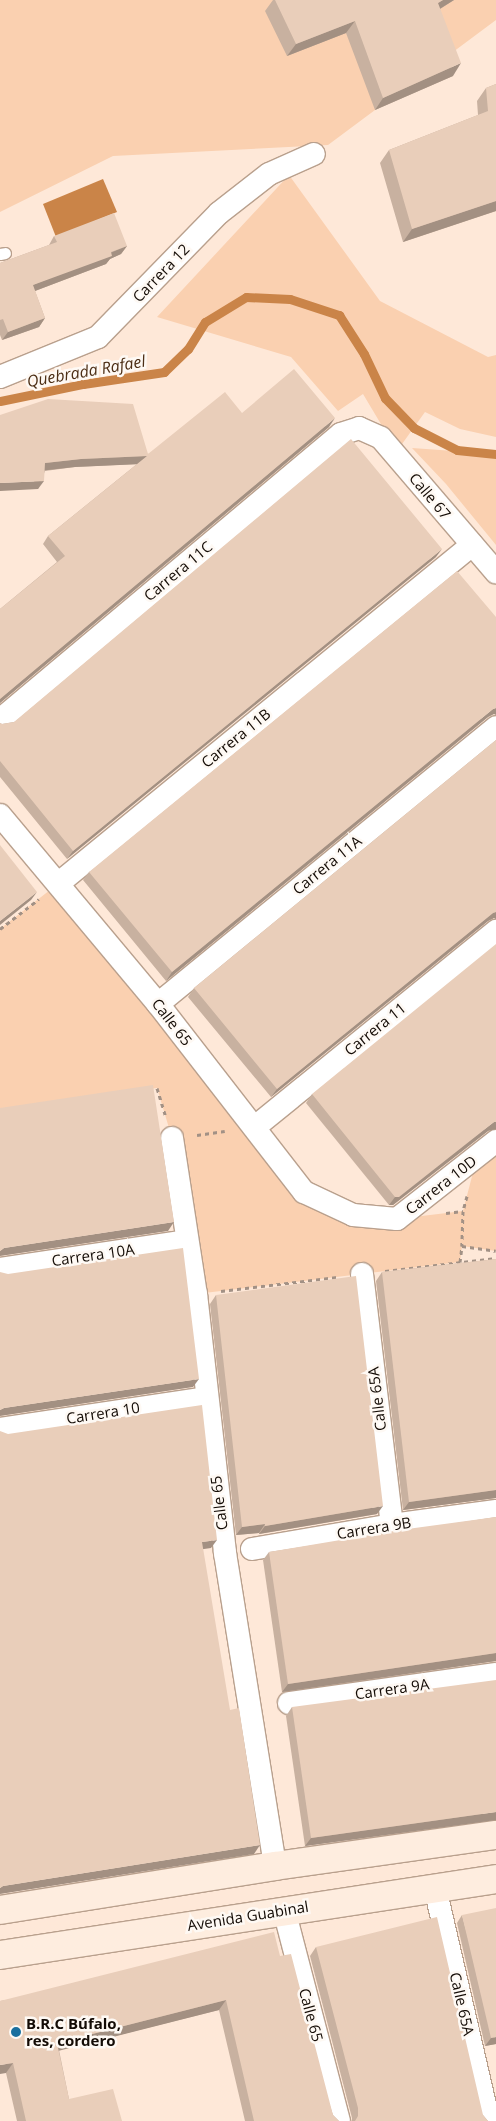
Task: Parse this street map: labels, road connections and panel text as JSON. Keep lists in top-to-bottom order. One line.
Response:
{"streets":{"main road":["Avenida Guabinal"],"street":["Carrera 12","Calle 67","Carrera 11C","Carrera 11B","Carrera 11A","Calle 65","Carrera 11","Carrera 10D","Carrera 10A","Calle 65A","Carrera 10","Carrera 9B","Carrera 9A"]},"crossings":[["Calle 67","Carrera 11C"],["Calle 67","Carrera 11B"],["Carrera 11B","Calle 65"],["Carrera 11A","Calle 65"],["Calle 65","Carrera 11"],["Calle 65","Carrera 10D"],["Calle 65","Carrera 10A"],["Calle 65","Carrera 10"],["Calle 65","Avenida Guabinal"],["Calle 65A","Carrera 9B"],["Calle 65A","Avenida Guabinal"]],"water":["Quebrada Rafael"],"places":["B.R.C Búfalo, res, cordero"]}
